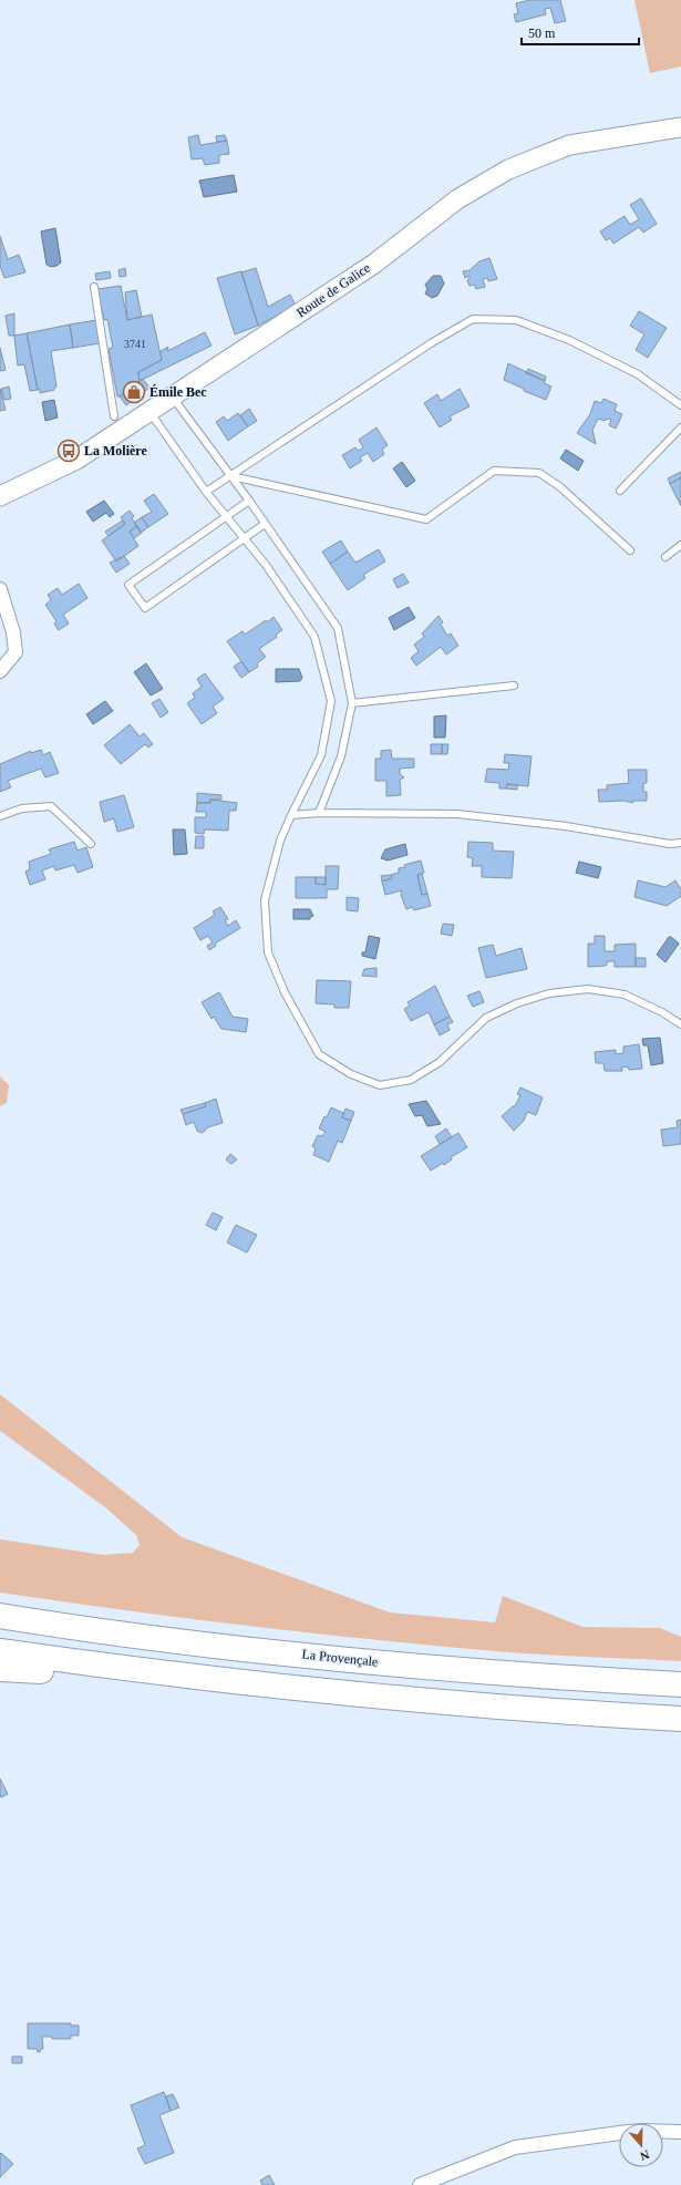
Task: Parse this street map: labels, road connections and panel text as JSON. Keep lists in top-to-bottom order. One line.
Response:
{"streets":{"highway":["La Provençale"],"main road":["Route de Galice"]},"places":{"shop":["Émile Bec"],"bus stop":["La Molière"]},"house_numbers":["3741"],"scale_bar":"50 m","north":"bottom"}
